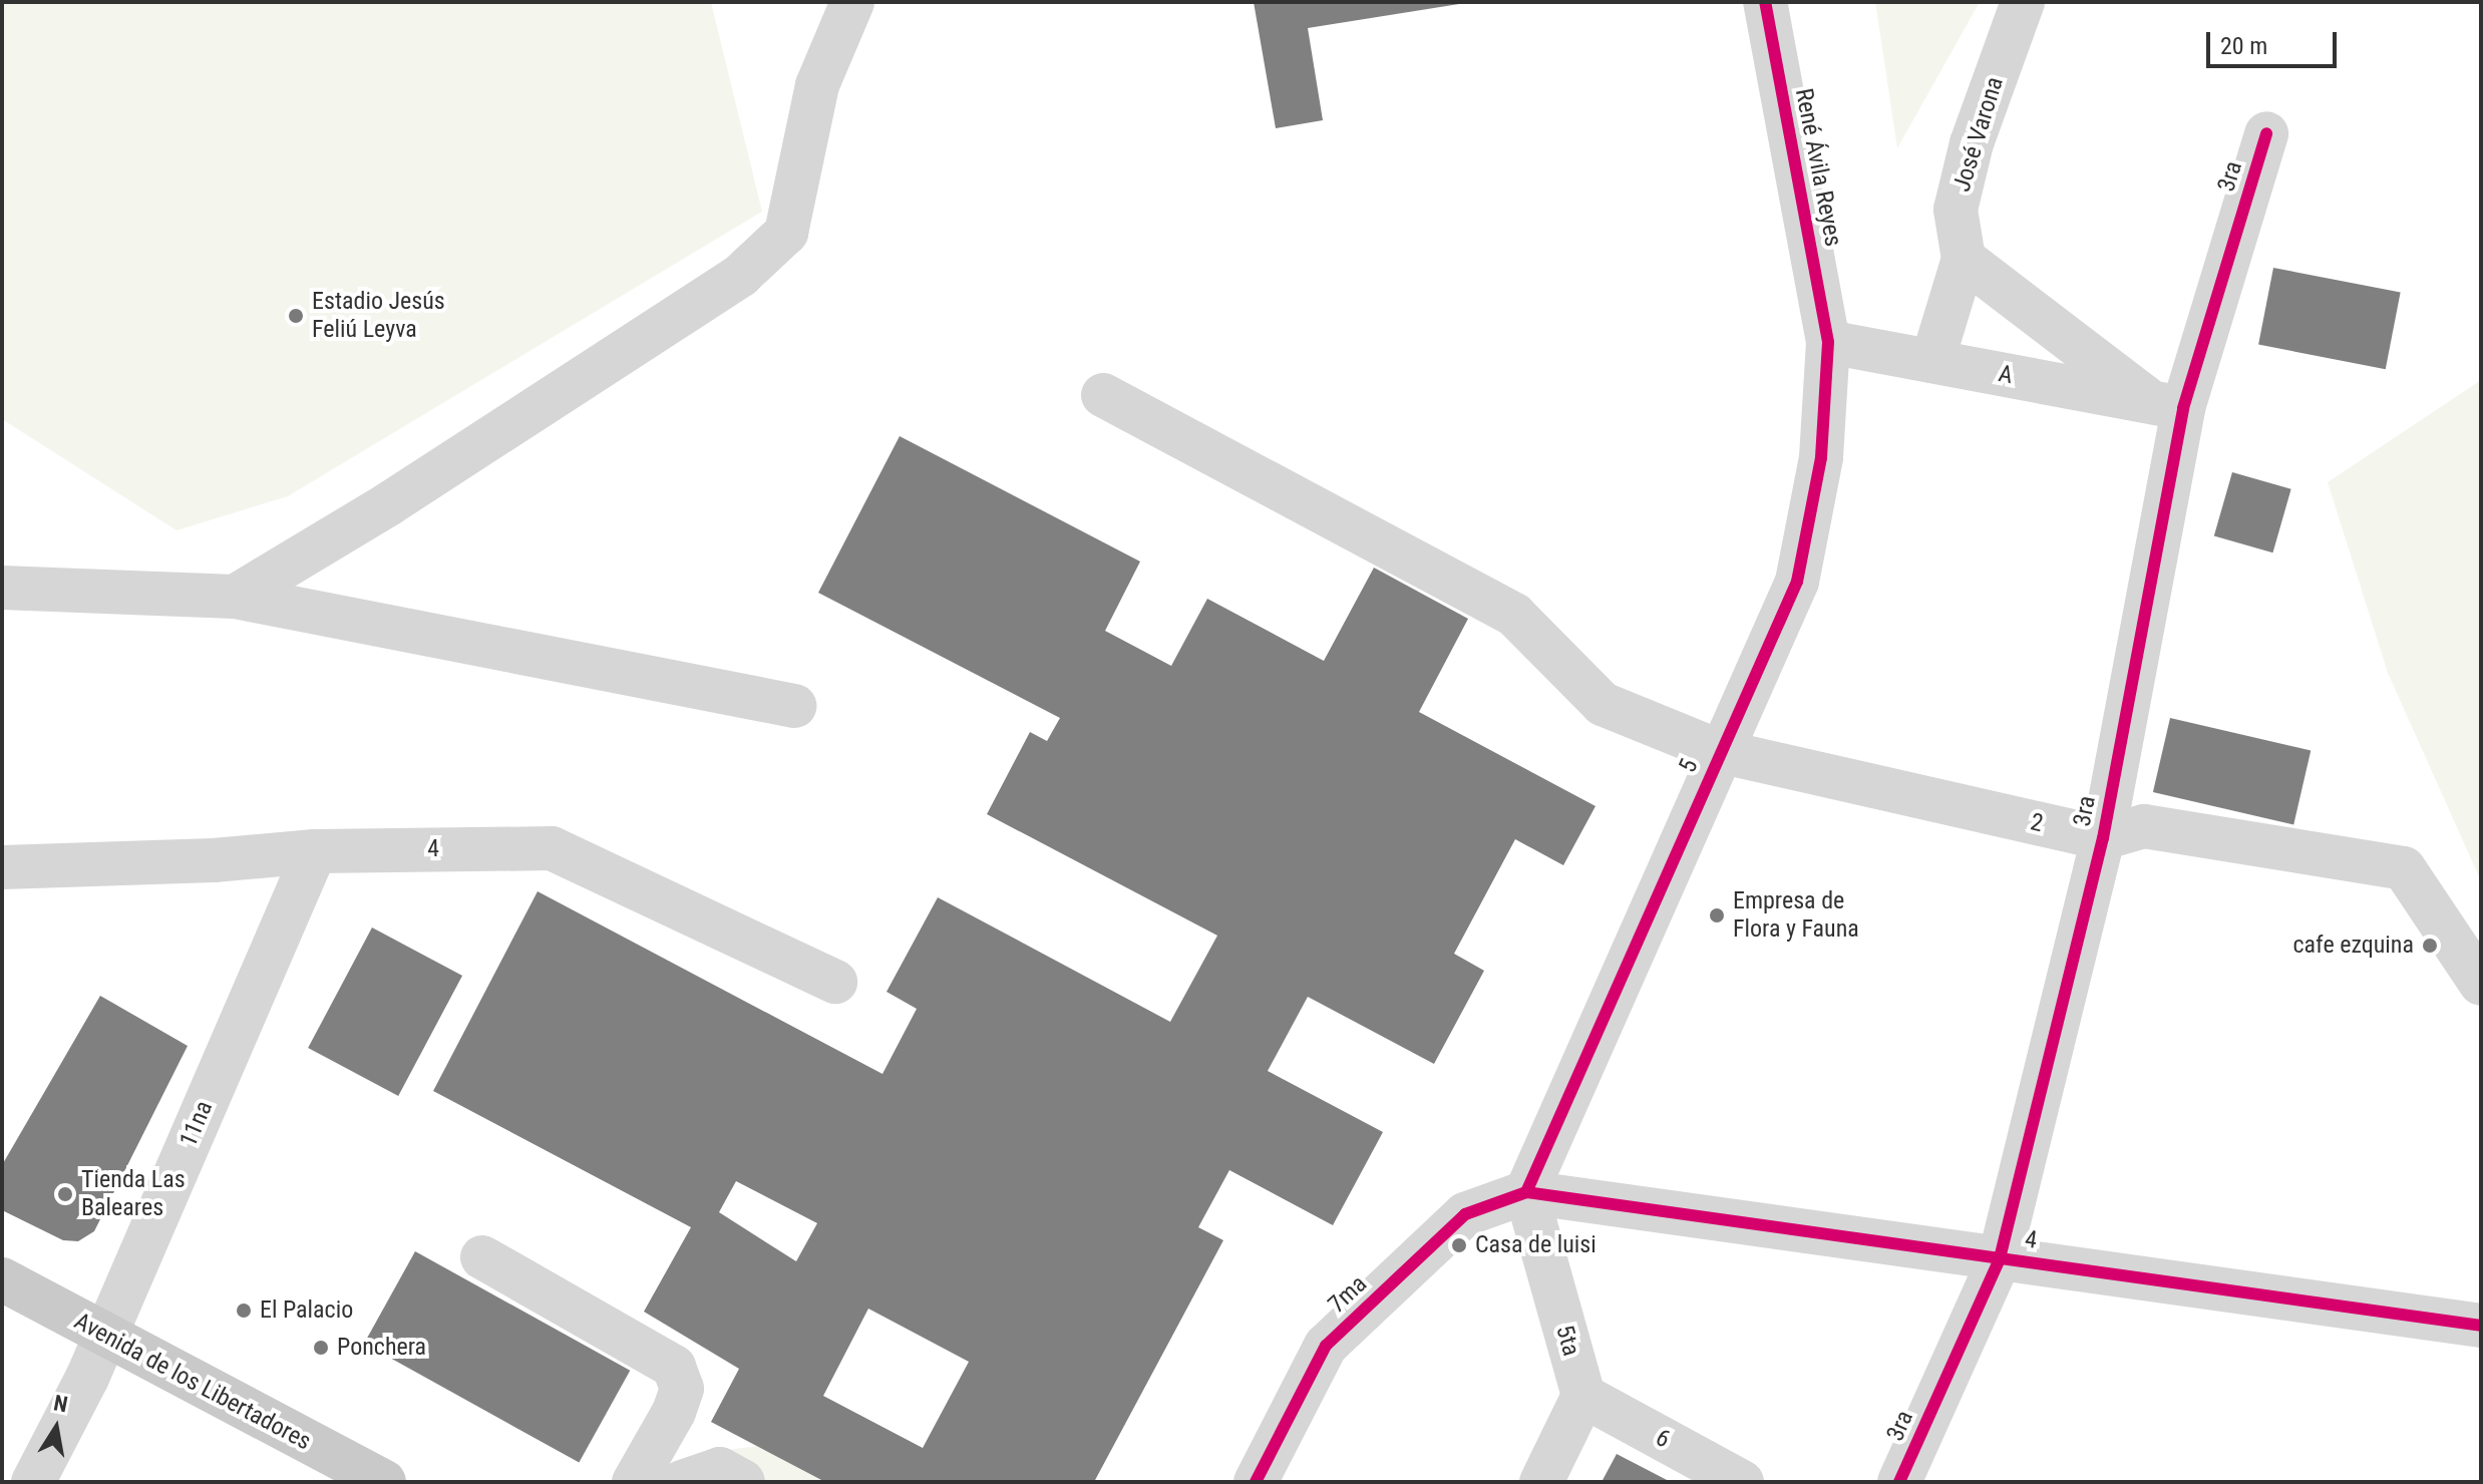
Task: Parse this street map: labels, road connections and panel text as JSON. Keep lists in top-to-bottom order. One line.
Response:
{"streets":{"main road":["Avenida de los Libertadores"],"street":["José Varona","René Ávila Reyes","3ra","A","5","2","4","11na","7ma","5ta","6"]},"crossings":[["José Varona","A"],["René Ávila Reyes","A"],["René Ávila Reyes","5"],["3ra","A"],["3ra","2"],["3ra","4"],["A","5"],["5","2"],["5","4"],["5","7ma"],["5","5ta"],["4","11na"],["4","7ma"],["4","5ta"],["11na","Avenida de los Libertadores"],["7ma","5ta"],["5ta","6"]],"places":["Estadio Jesús Feliú Leyva","Empresa de Flora y Fauna","cafe ezquina","Tienda Las Baleares","Casa de luisi","El Palacio","Ponchera"],"scale_bar":"20 m","north":"top"}
